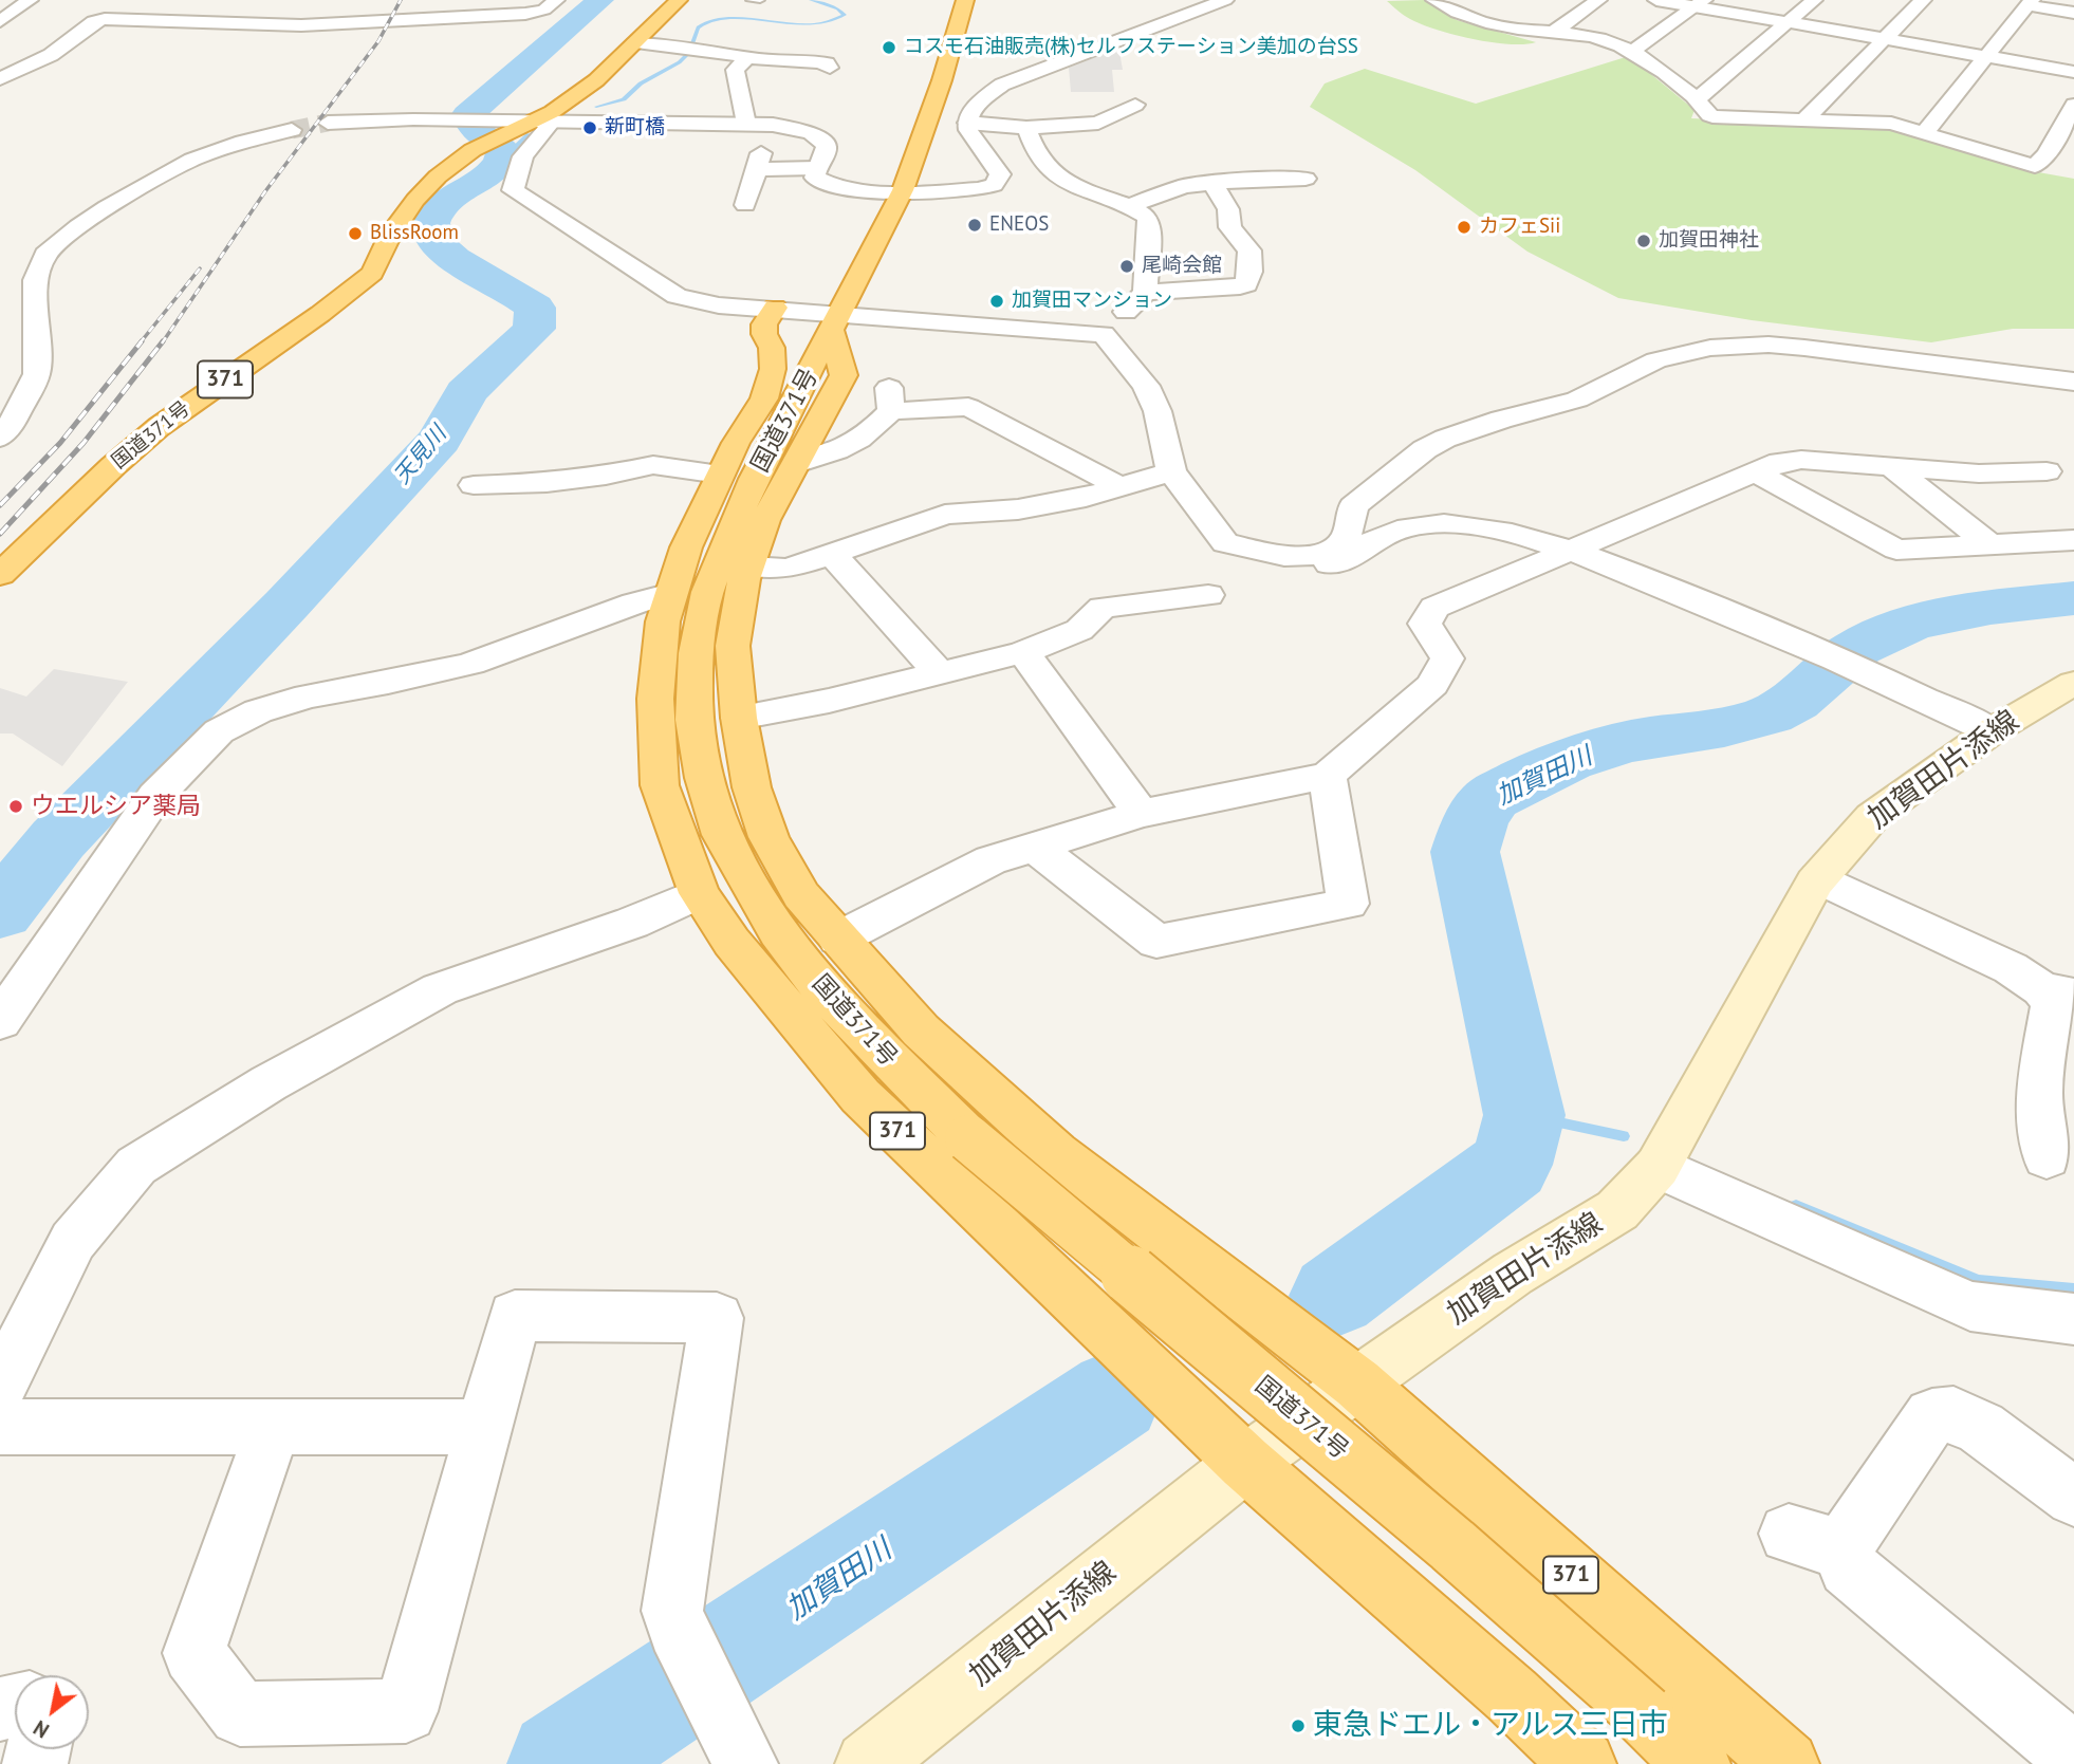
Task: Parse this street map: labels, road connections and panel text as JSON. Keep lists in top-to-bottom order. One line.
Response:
{"streets":{"highway":["371","国道371号"],"main road":["加賀田片添線"]},"crossings":[["371","国道371号"],["371","加賀田片添線"]],"water":["天見川","加賀田川"],"places":["コスモ石油販売(株)セルフステーション美加の台SS","新町橋","ENEOS","カフェSii","BlissRoom","加賀田神社","尾崎会館","加賀田マンション","ウエルシア薬局","東急ドエル・アルス三日市"],"north":"bottom left"}
